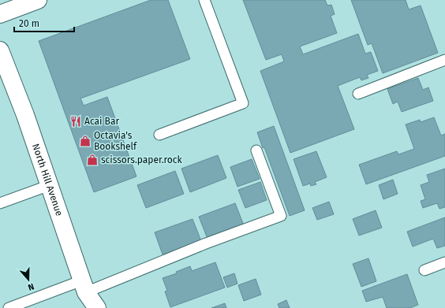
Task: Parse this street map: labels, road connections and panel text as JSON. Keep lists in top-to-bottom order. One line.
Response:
{"streets":{"street":["North Hill Avenue"]},"places":{"restaurant":["Acai Bar"],"shop":["Octavia's Bookshelf","scissors.paper.rock"]},"scale_bar":"20 m","north":"bottom"}
